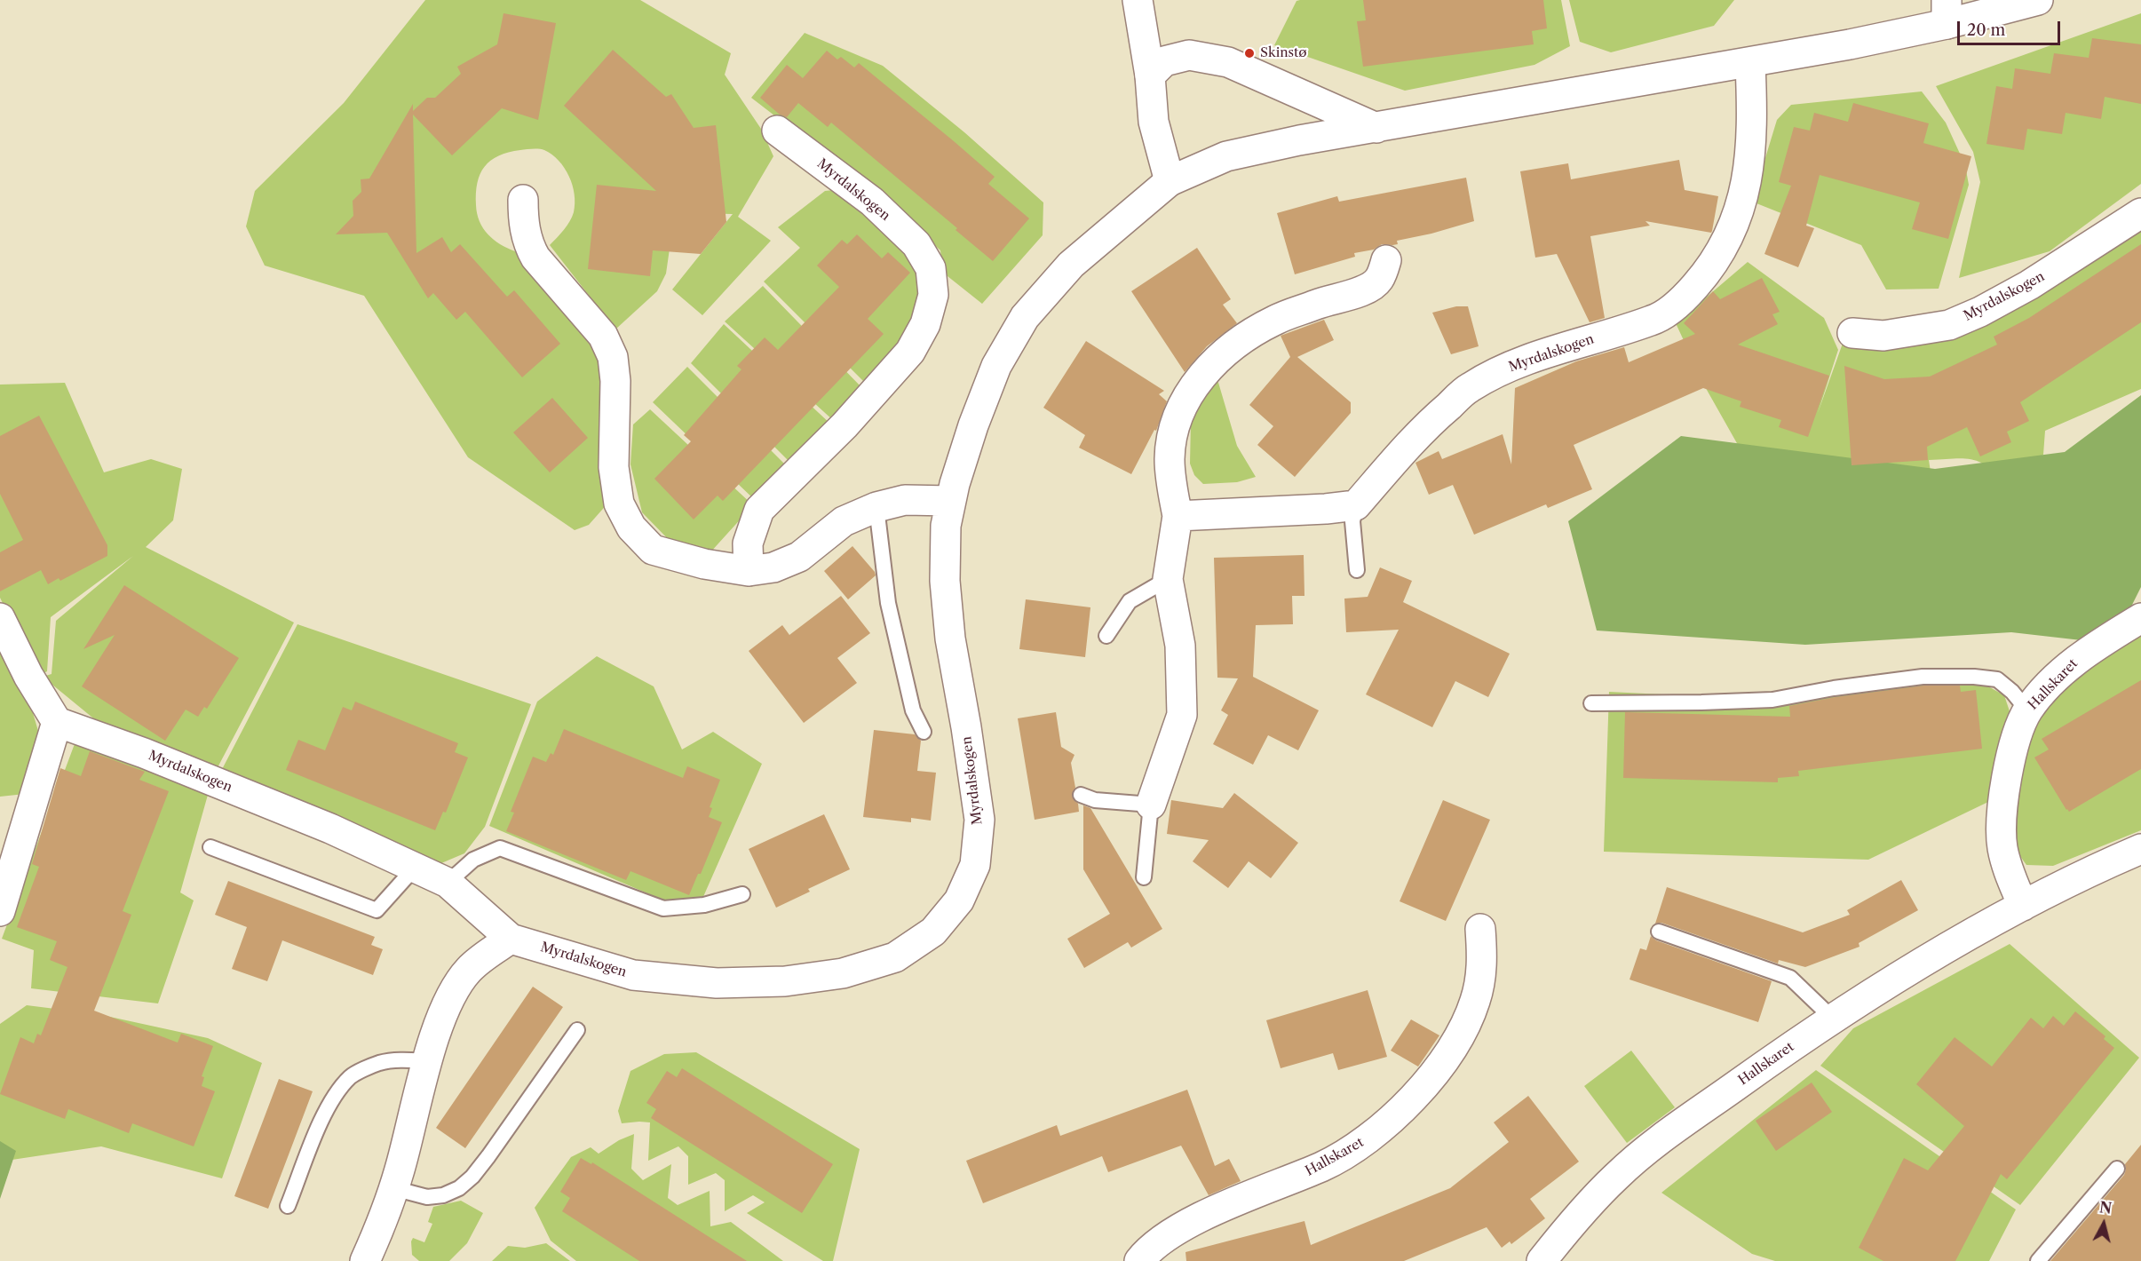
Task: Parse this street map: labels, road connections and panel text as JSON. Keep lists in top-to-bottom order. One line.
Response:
{"streets":{"street":["Myrdalskogen","Hallskaret"]},"places":["Skinstø"],"scale_bar":"20 m","north":"top"}
